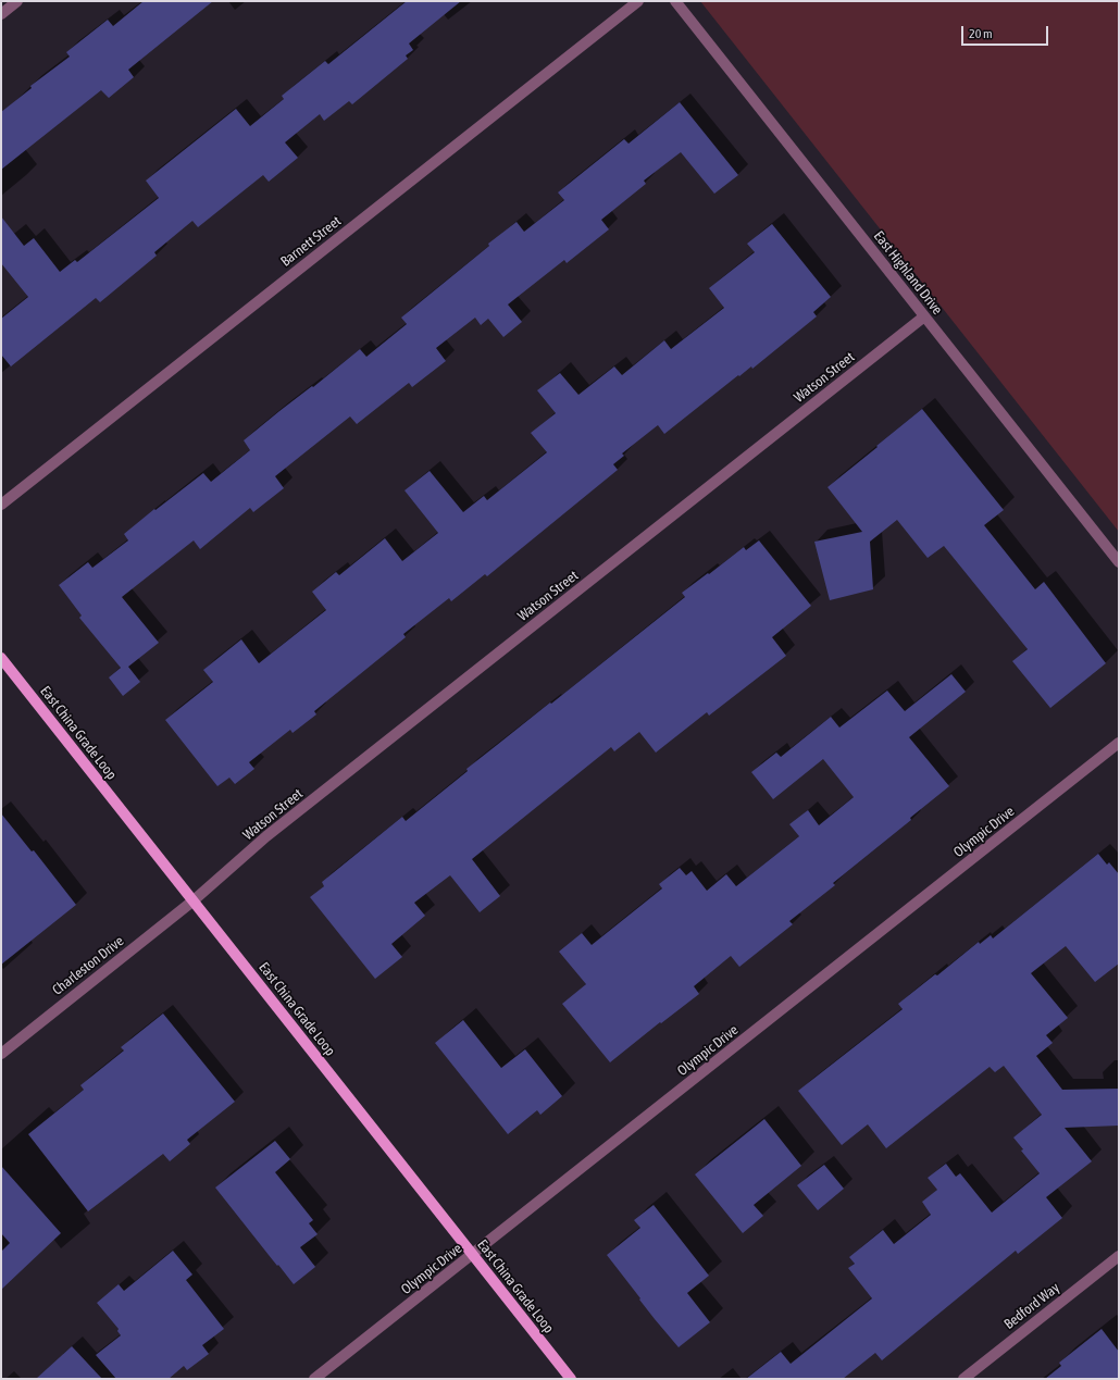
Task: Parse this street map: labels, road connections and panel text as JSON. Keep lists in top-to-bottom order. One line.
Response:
{"streets":{"main road":["East China Grade Loop"],"street":["Barnett Street","East Highland Drive","Watson Street","Olympic Drive","Charleston Drive","Bedford Way"]},"crossings":[["East Highland Drive","Watson Street"],["Watson Street","East China Grade Loop"],["Watson Street","Charleston Drive"],["East China Grade Loop","Olympic Drive"],["East China Grade Loop","Charleston Drive"]],"scale_bar":"20 m"}
